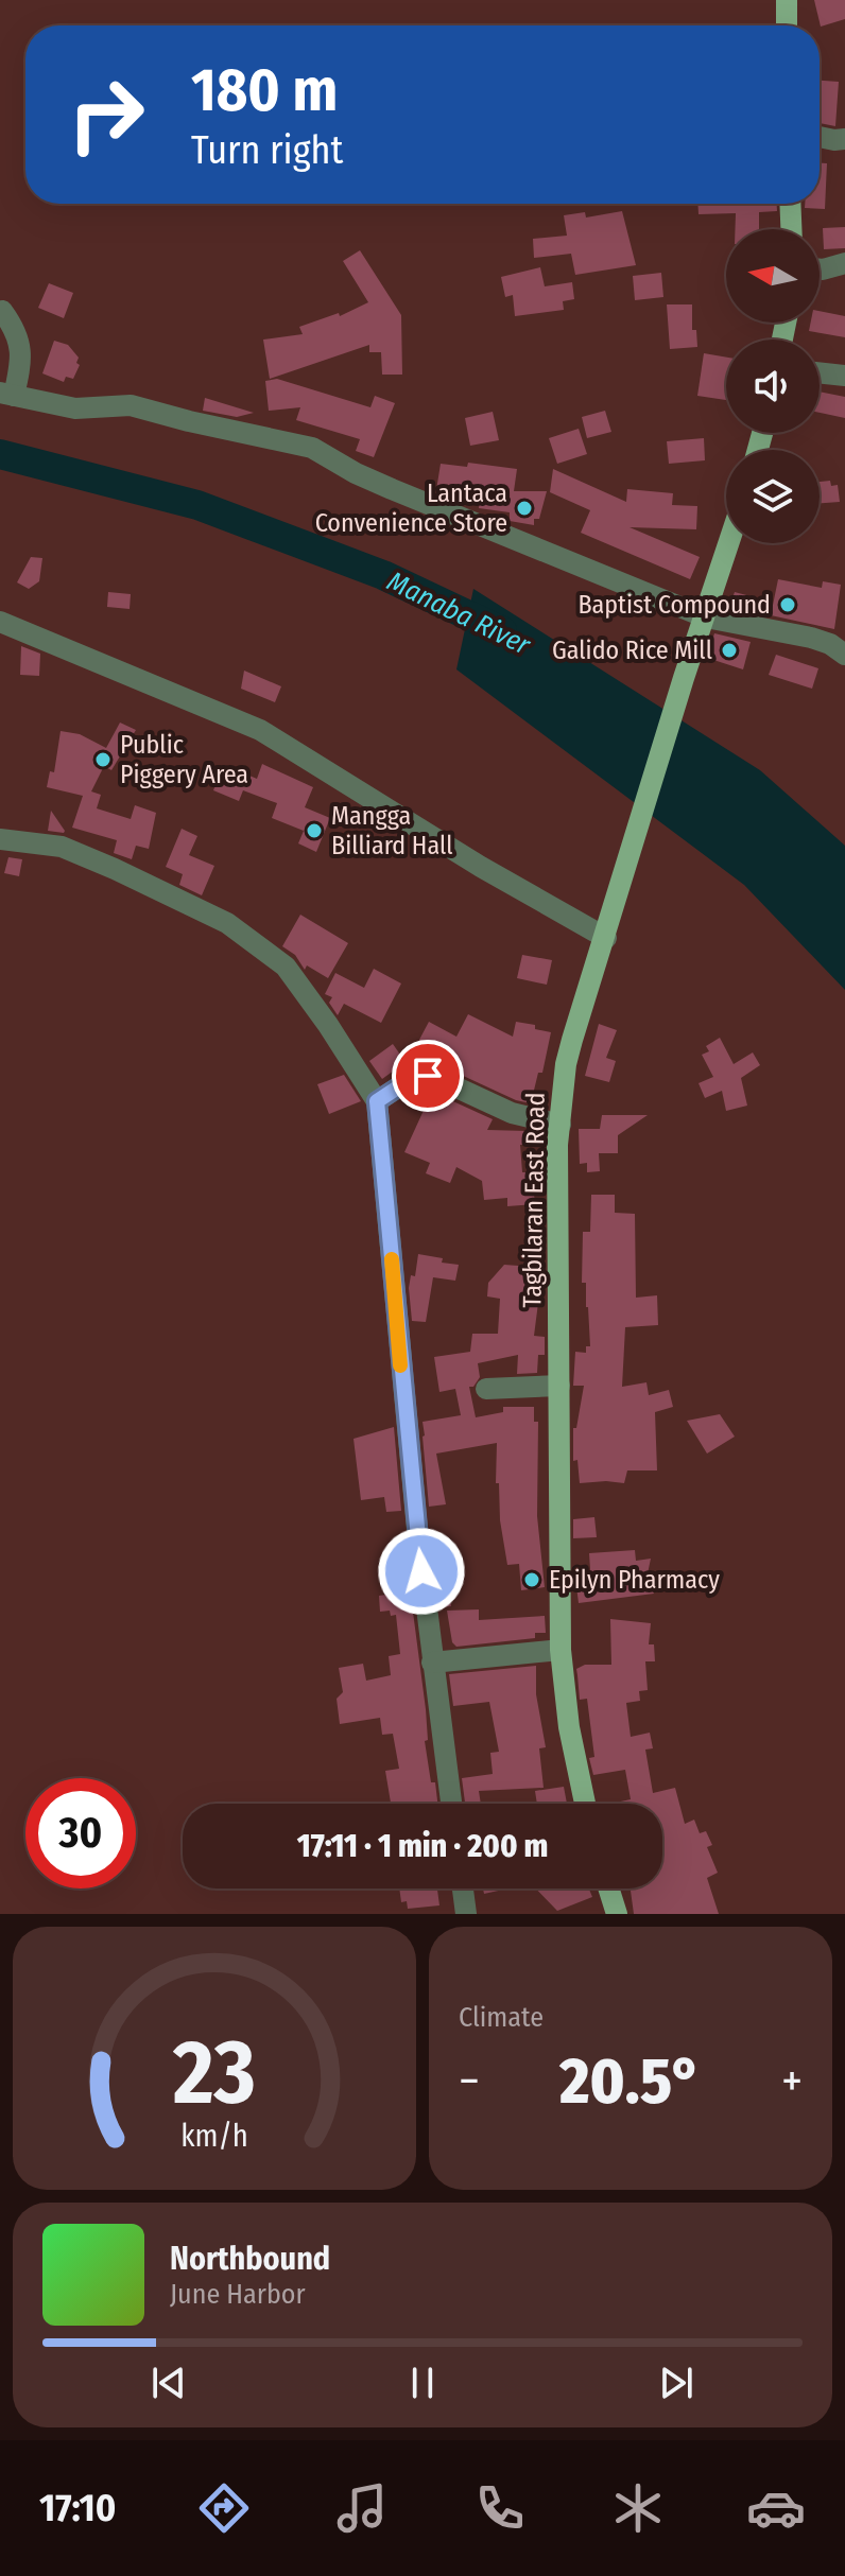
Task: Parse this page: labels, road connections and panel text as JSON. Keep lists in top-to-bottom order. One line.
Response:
{"streets":{"main road":["Tagbilaran East Road"]},"water":["Manaba River"],"places":["Lantaca Convenience Store","Baptist Compound","Galido Rice Mill","Public Piggery Area","Mangga Billiard Hall","Epilyn Pharmacy"],"north":"left","page":{"turn":["180 m","Turn right"],"limit":"30","trip":"17:11 · 1 min · 200 m","tile":"Climate","heat":["−","20.5°","+"],"song":["Northbound","June Harbor"],"tabs":"17:10","gauge":["23","km/h"]}}
